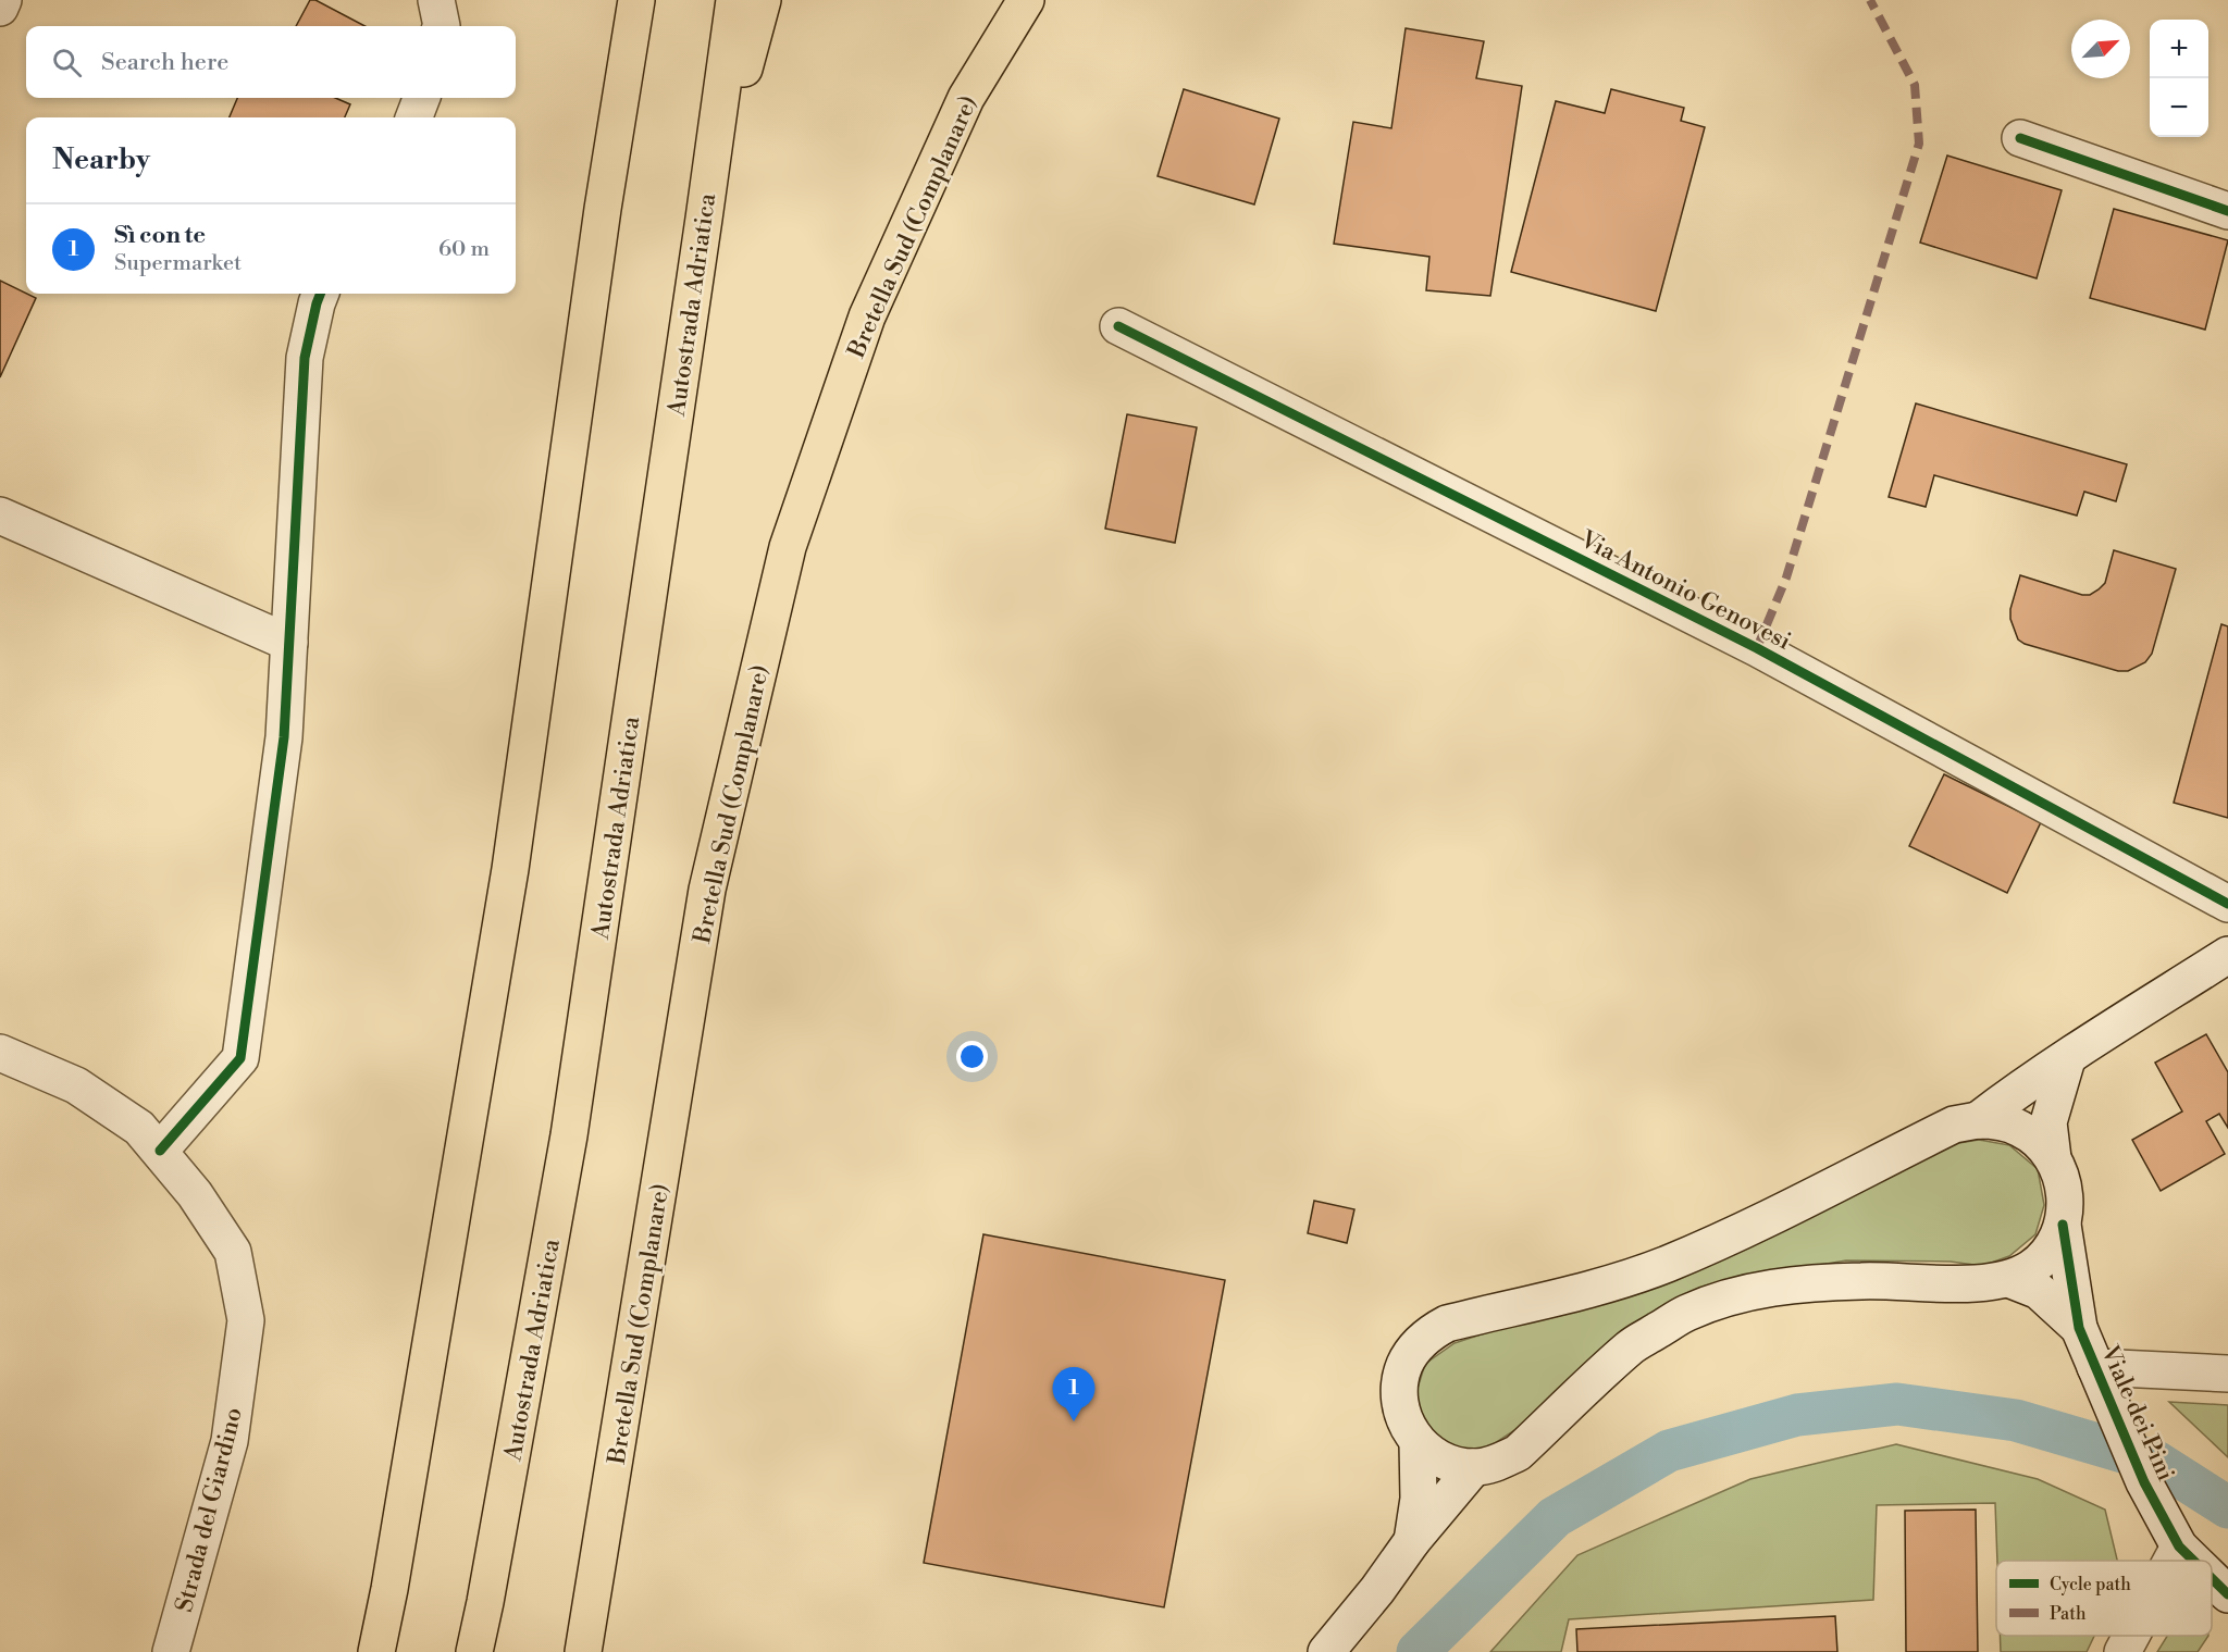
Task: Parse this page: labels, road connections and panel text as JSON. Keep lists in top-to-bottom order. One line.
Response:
{"streets":{"main road":["Bretella Sud (Complanare)","Autostrada Adriatica"],"street":["Via Antonio Genovesi","Viale dei Pini","Strada del Giardino"]},"legend":["Cycle path","Path"],"north":"top right","page":{"map_buttons":["+","−"],"search":"Search here","heading":"Nearby","list":[{"mark":"1","name":"Sì con te","note":"Supermarket","value":"60 m"}],"pins":"1"}}
